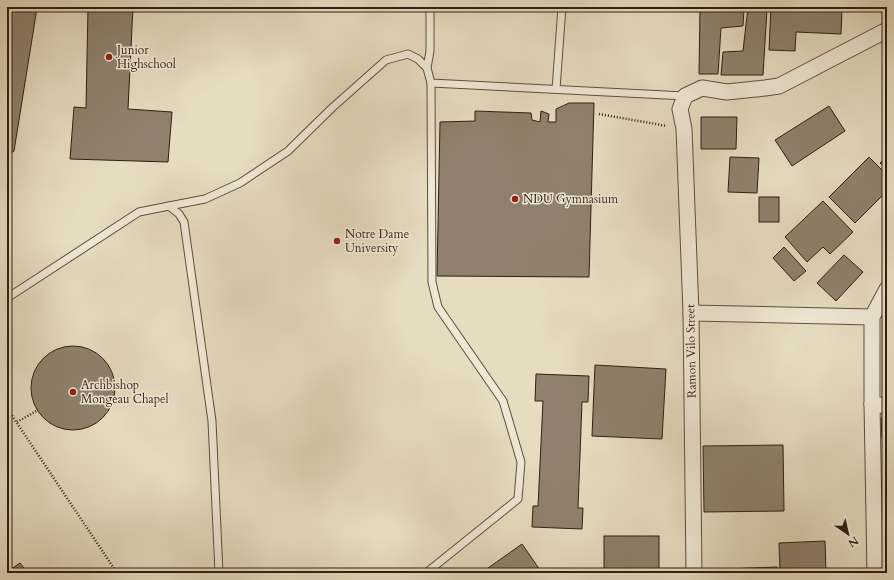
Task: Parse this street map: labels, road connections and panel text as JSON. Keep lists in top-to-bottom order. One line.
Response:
{"streets":{"street":["Ramon Vilo Street"]},"places":["Junior Highschool","NDU Gymnasium","Notre Dame University","Archbishop Mongeau Chapel"],"north":"bottom right"}
